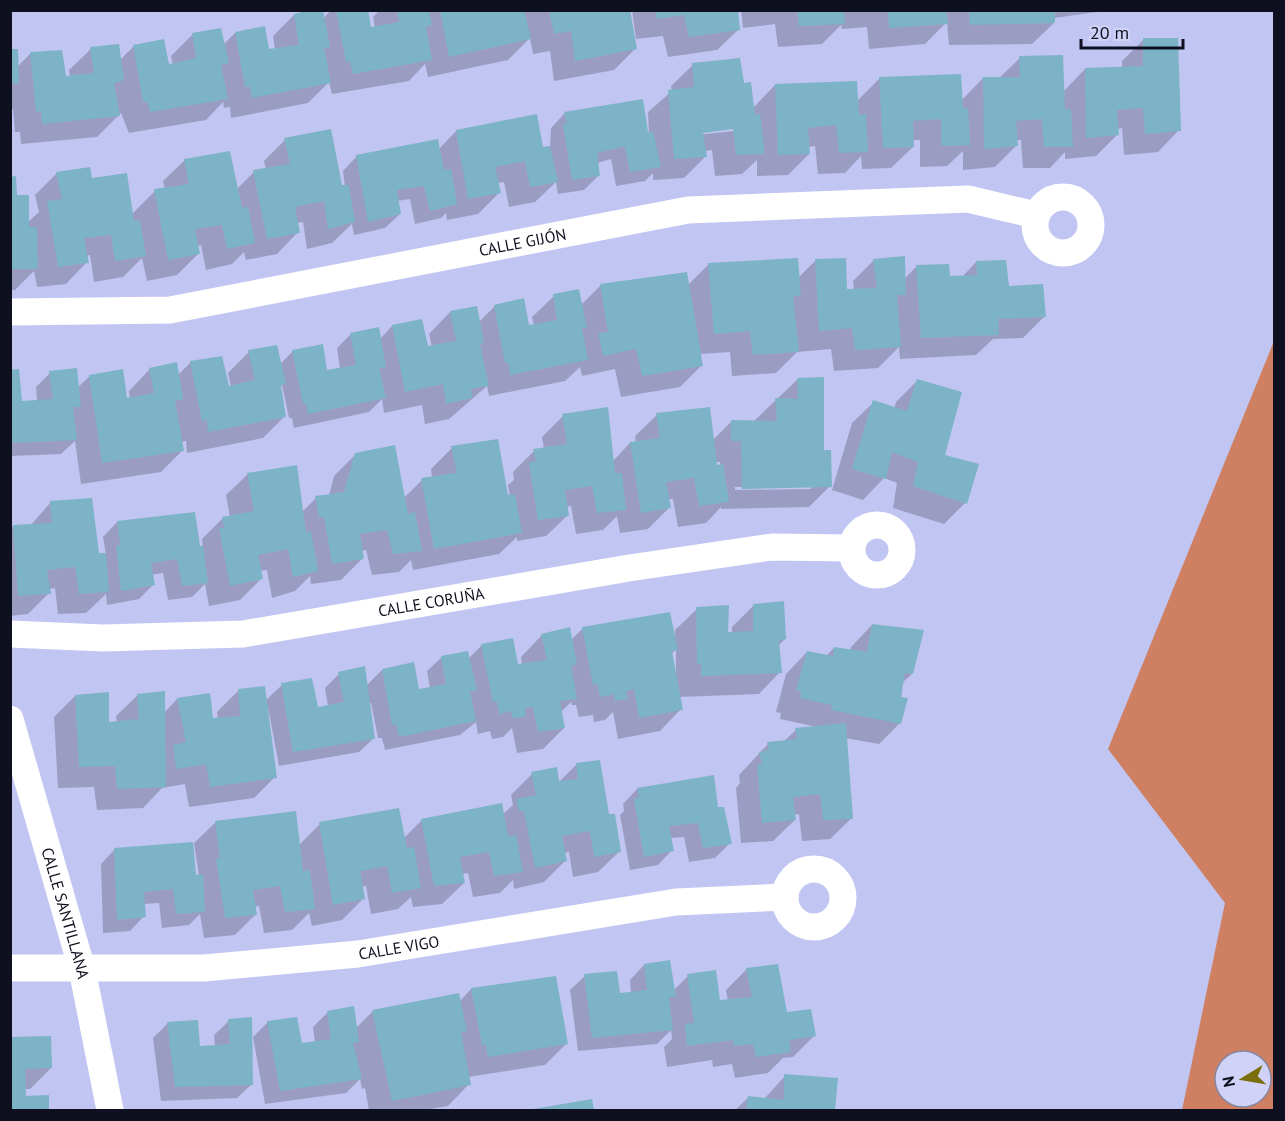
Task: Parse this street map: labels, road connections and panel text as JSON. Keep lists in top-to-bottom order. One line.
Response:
{"streets":{"street":["CALLE GIJÓN","CALLE CORUÑA","CALLE SANTILLANA","CALLE VIGO"]},"crossings":[["CALLE SANTILLANA","CALLE VIGO"]],"scale_bar":"20 m","north":"left"}
